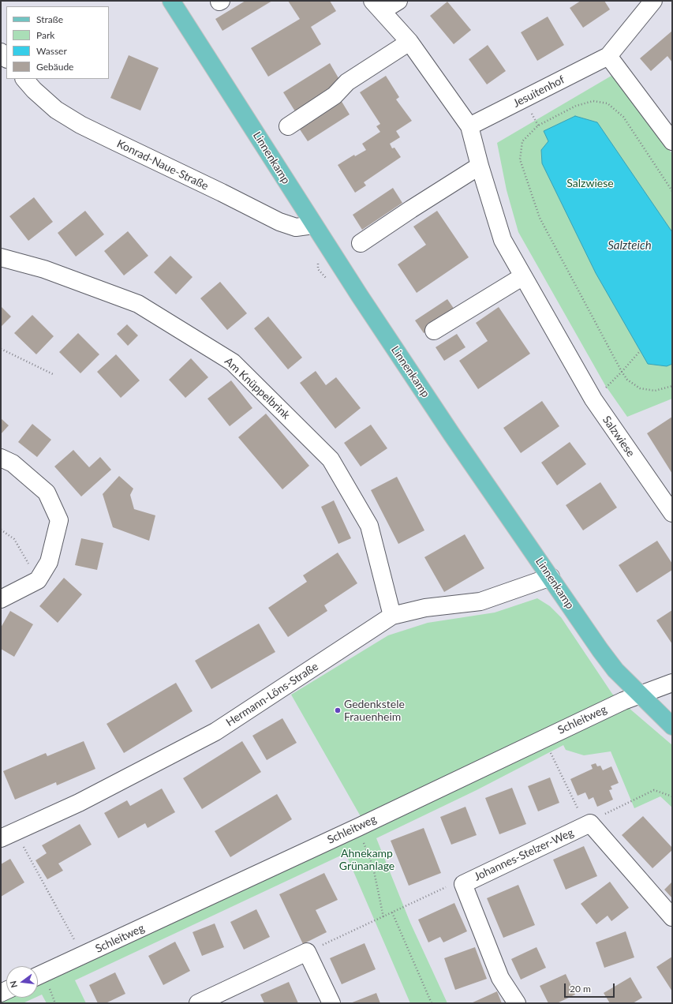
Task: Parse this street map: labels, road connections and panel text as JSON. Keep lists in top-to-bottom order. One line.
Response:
{"streets":{"main road":["Linnenkamp"],"street":["Jesuitenhof","Konrad-Naue-Straße","Am Knüppelbrink","Salzwiese","Hermann-Löns-Straße","Schleitweg","Johannes-Stelzer-Weg"]},"crossings":[["Jesuitenhof","Salzwiese"],["Linnenkamp","Konrad-Naue-Straße"],["Linnenkamp","Hermann-Löns-Straße"],["Linnenkamp","Schleitweg"],["Am Knüppelbrink","Hermann-Löns-Straße"]],"water":["Salzteich"],"parks":["Salzwiese","Ahnekamp Grünanlage"],"places":["Gedenkstele Frauenheim"],"legend":["Straße","Park","Wasser","Gebäude"],"scale_bar":"20 m","north":"left"}
